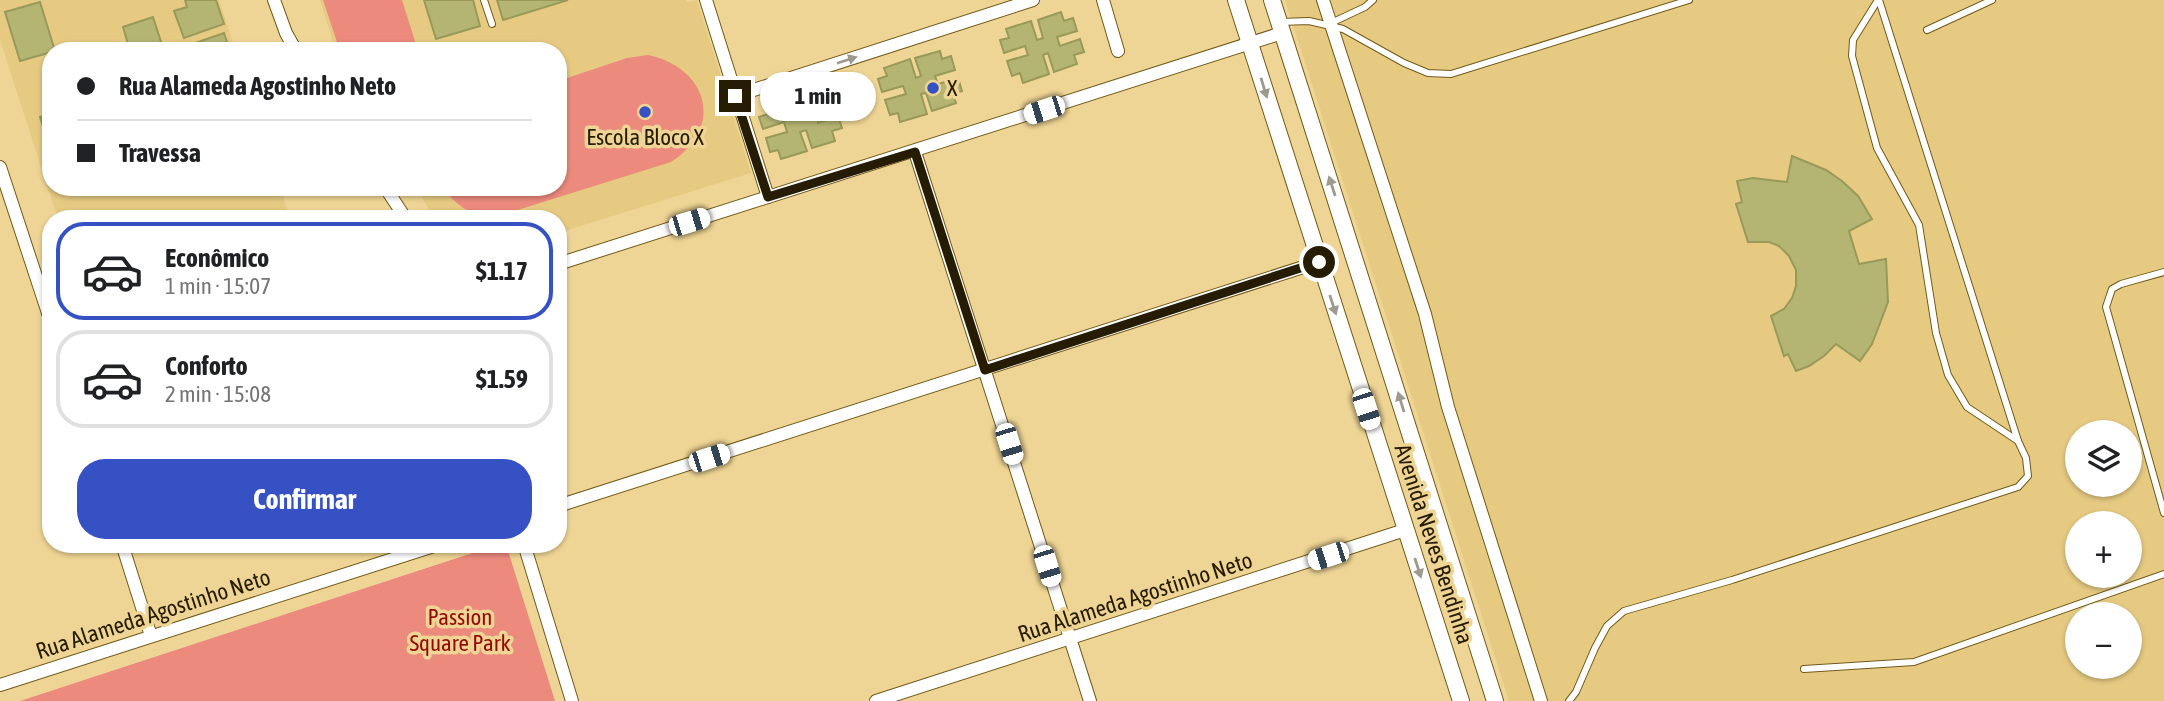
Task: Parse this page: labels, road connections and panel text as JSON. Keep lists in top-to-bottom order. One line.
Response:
{"streets":{"street":["Avenida Neves Bendinha","Rua Alameda Agostinho Neto"]},"crossings":[["Avenida Neves Bendinha","Rua Alameda Agostinho Neto"]],"parks":["Passion Square Park"],"places":["X","Escola Bloco X"],"page":{"banner":["Rua Alameda Agostinho Neto","Travessa"],"bubble":"1 min","list":[{"name":"Econômico","note":"1 min · 15:07","value":"$1.17"},{"name":"Conforto","note":"2 min · 15:08","value":"$1.59"}],"map_buttons":["+","−"],"buttons":"Confirmar"}}
